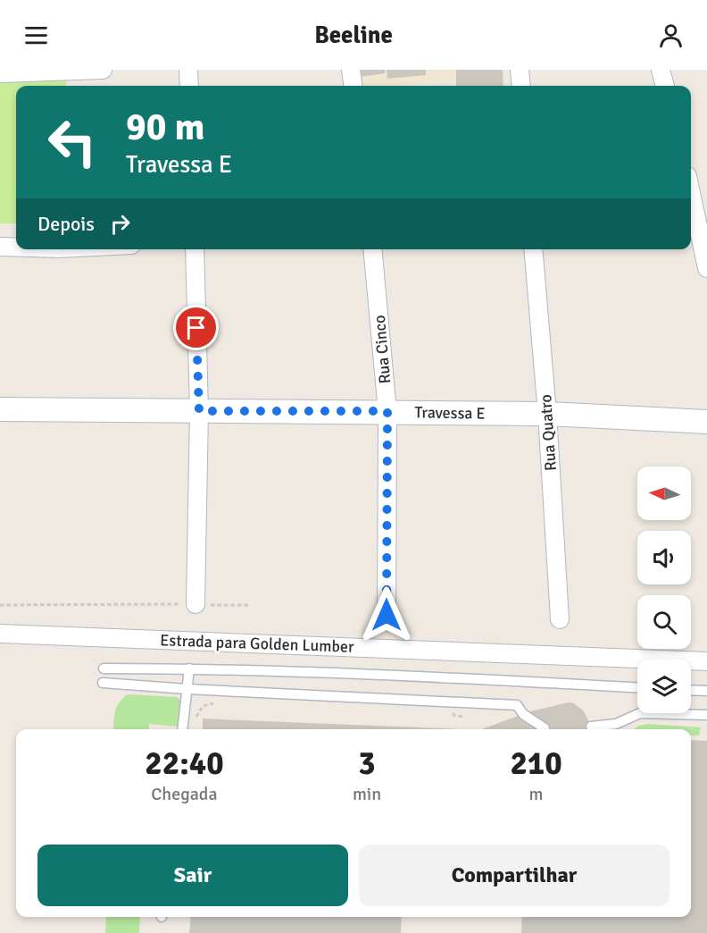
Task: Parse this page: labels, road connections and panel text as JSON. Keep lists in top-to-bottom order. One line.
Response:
{"streets":{"street":["Rua Cinco","Travessa E","Rua Quatro","Estrada para Golden Lumber"]},"crossings":[["Rua Cinco","Travessa E"],["Travessa E","Rua Quatro"]],"north":"left","page":{"header":"Beeline","turn":["90 m","Travessa E"],"then":"Depois","eta":["22:40","Chegada","3","min","210","m"],"buttons":["Sair","Compartilhar"]}}
